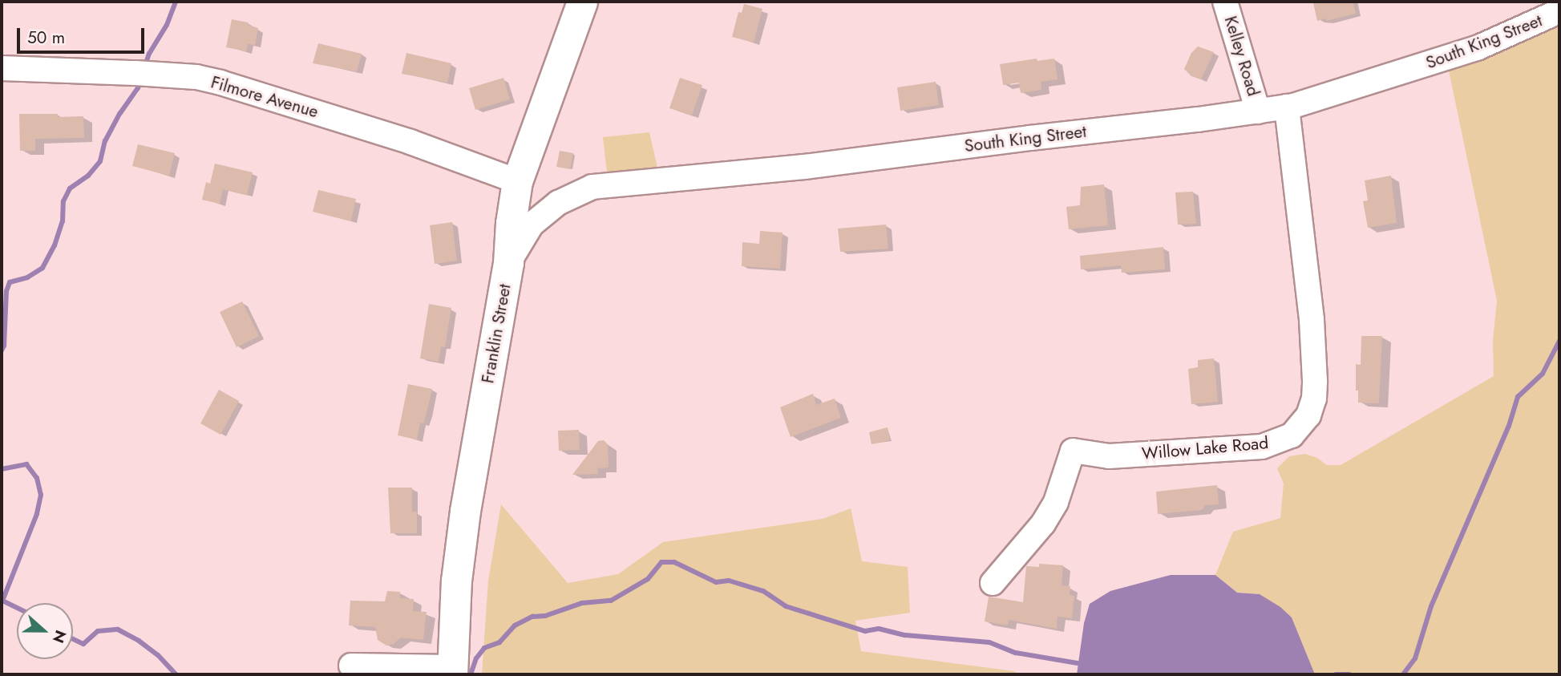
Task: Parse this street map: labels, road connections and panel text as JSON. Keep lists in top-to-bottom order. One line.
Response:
{"streets":{"main road":["Franklin Street"],"street":["South King Street","Kelley Road","Filmore Avenue","Willow Lake Road"]},"crossings":[["South King Street","Kelley Road"],["South King Street","Franklin Street"],["South King Street","Willow Lake Road"],["Filmore Avenue","Franklin Street"]],"scale_bar":"50 m","north":"right"}
